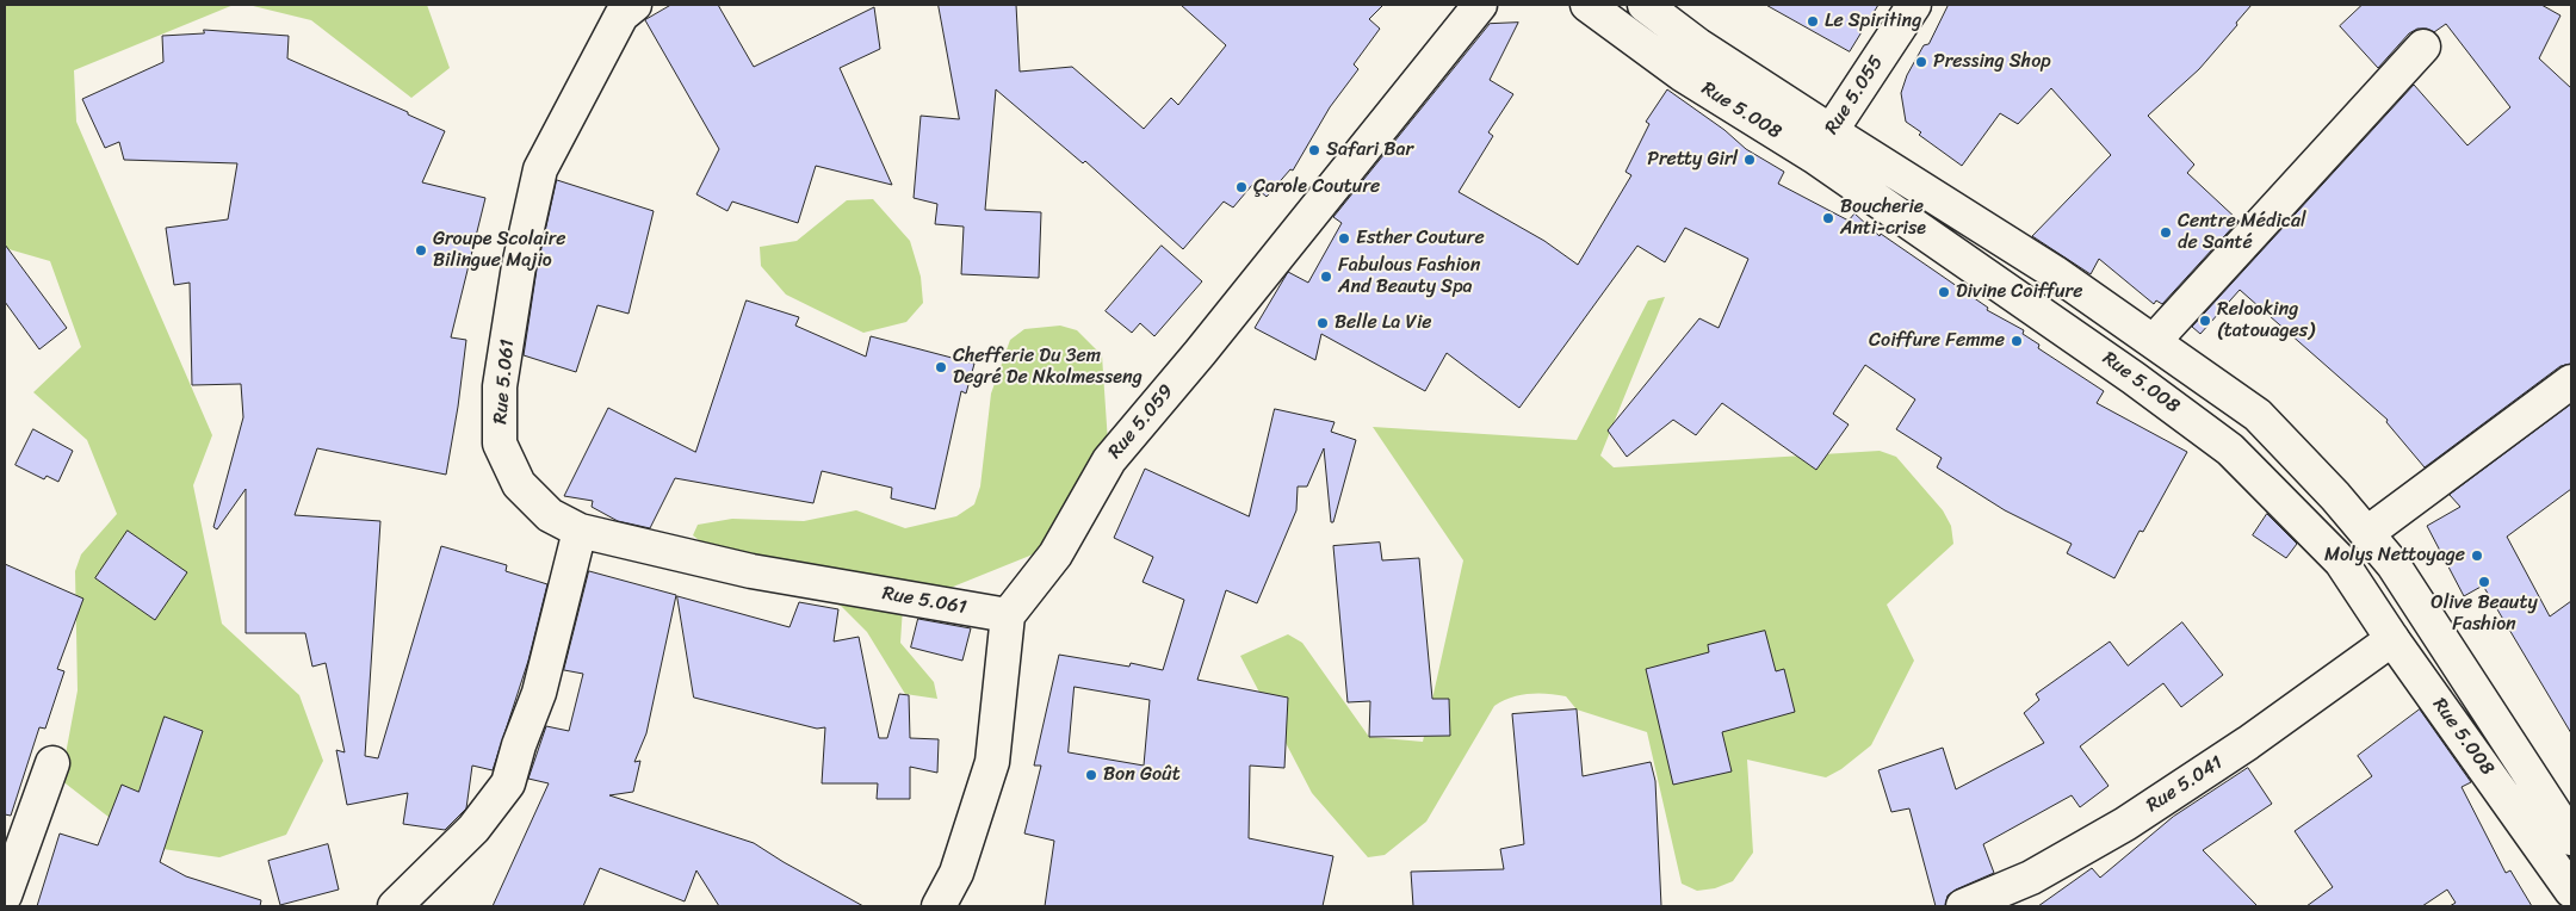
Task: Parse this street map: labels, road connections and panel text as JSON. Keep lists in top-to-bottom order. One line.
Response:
{"streets":{"street":["Rue 5.055","Rue 5.008","Rue 5.061","Rue 5.059","Rue 5.041"]},"crossings":[["Rue 5.055","Rue 5.008"],["Rue 5.008","Rue 5.041"],["Rue 5.061","Rue 5.059"]],"places":["Le Spiriting","Pressing Shop","Safari Bar","Pretty Girl","Çarole Couture","Boucherie Anti-crise","Centre Médical de Santé","Esther Couture","Groupe Scolaire Bilingue Majio","Fabulous Fashion And Beauty Spa","Divine Coiffure","Relooking (tatouages)","Belle La Vie","Coiffure Femme","Chefferie Du 3em Degré De Nkolmesseng","Molys Nettoyage","Olive Beauty Fashion","Bon Goût"]}
